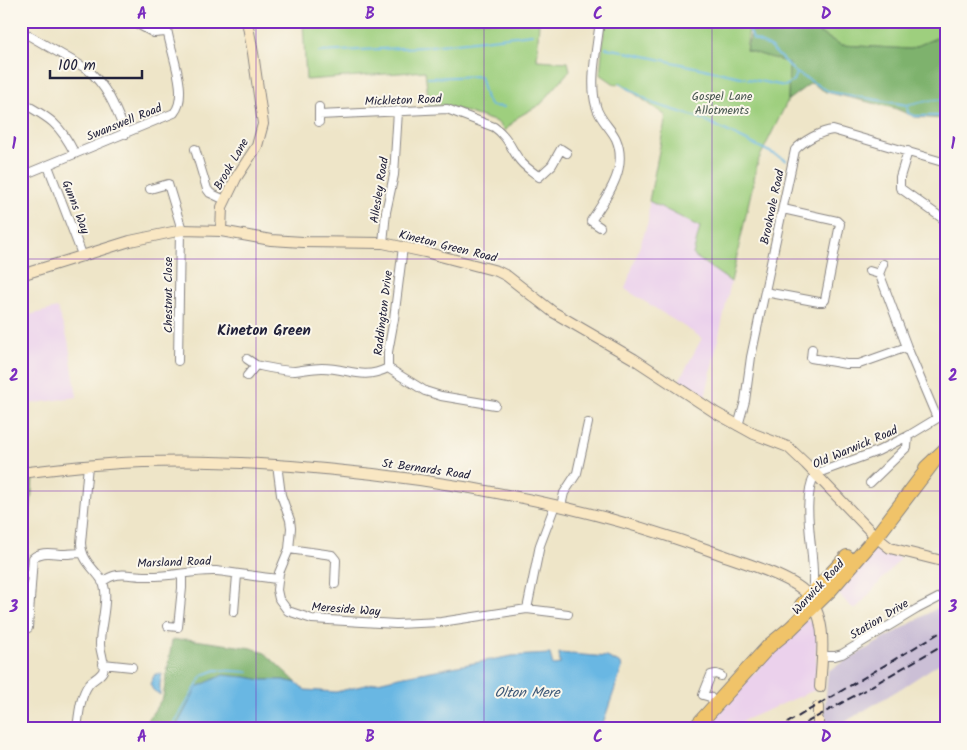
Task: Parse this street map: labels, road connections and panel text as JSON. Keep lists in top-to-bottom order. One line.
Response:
{"streets":{"highway":["Warwick Road"],"street":["Mickleton Road","Swanswell Road","Brook Lane","Allesley Road","Gunns Way","Brookvale Road","Kineton Green Road","Chestnut Close","Raddington Drive","Old Warwick Road","St Bernards Road","Marsland Road","Mereside Way","Station Drive"]},"crossings":[["Mickleton Road","Allesley Road"],["Swanswell Road","Gunns Way"],["Brook Lane","Kineton Green Road"],["Allesley Road","Kineton Green Road"],["Gunns Way","Kineton Green Road"],["Brookvale Road","Kineton Green Road"],["Kineton Green Road","Chestnut Close"],["Kineton Green Road","Raddington Drive"],["Kineton Green Road","Old Warwick Road"],["Kineton Green Road","Warwick Road"],["St Bernards Road","Warwick Road"],["St Bernards Road","Mereside Way"],["Marsland Road","Mereside Way"]],"districts":["Kineton Green"],"water":["Olton Mere"],"parks":["Gospel Lane Allotments"],"scale_bar":"100 m","grid":{"columns":["A","B","C","D"],"rows":["1","2","3"]}}
